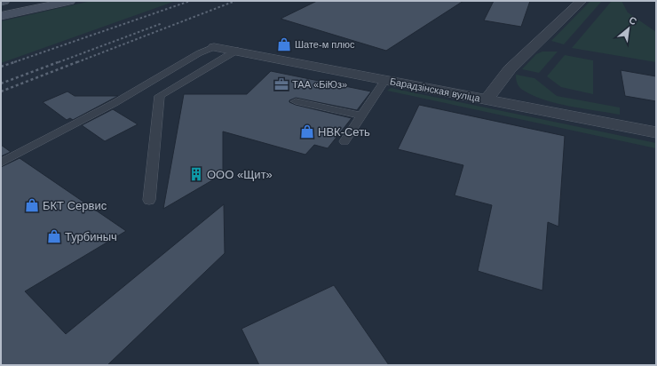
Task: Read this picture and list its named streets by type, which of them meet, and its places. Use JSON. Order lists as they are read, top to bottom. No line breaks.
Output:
{"streets":{"street":["Барадзінская вуліца"]},"places":{"shop":["Шате-м плюс","НВК-Сеть","БКТ Сервис","Турбиныч"],"office":["ТАА «БіЮз»"],"building":["ООО «Щит»"]},"north":"top right"}
